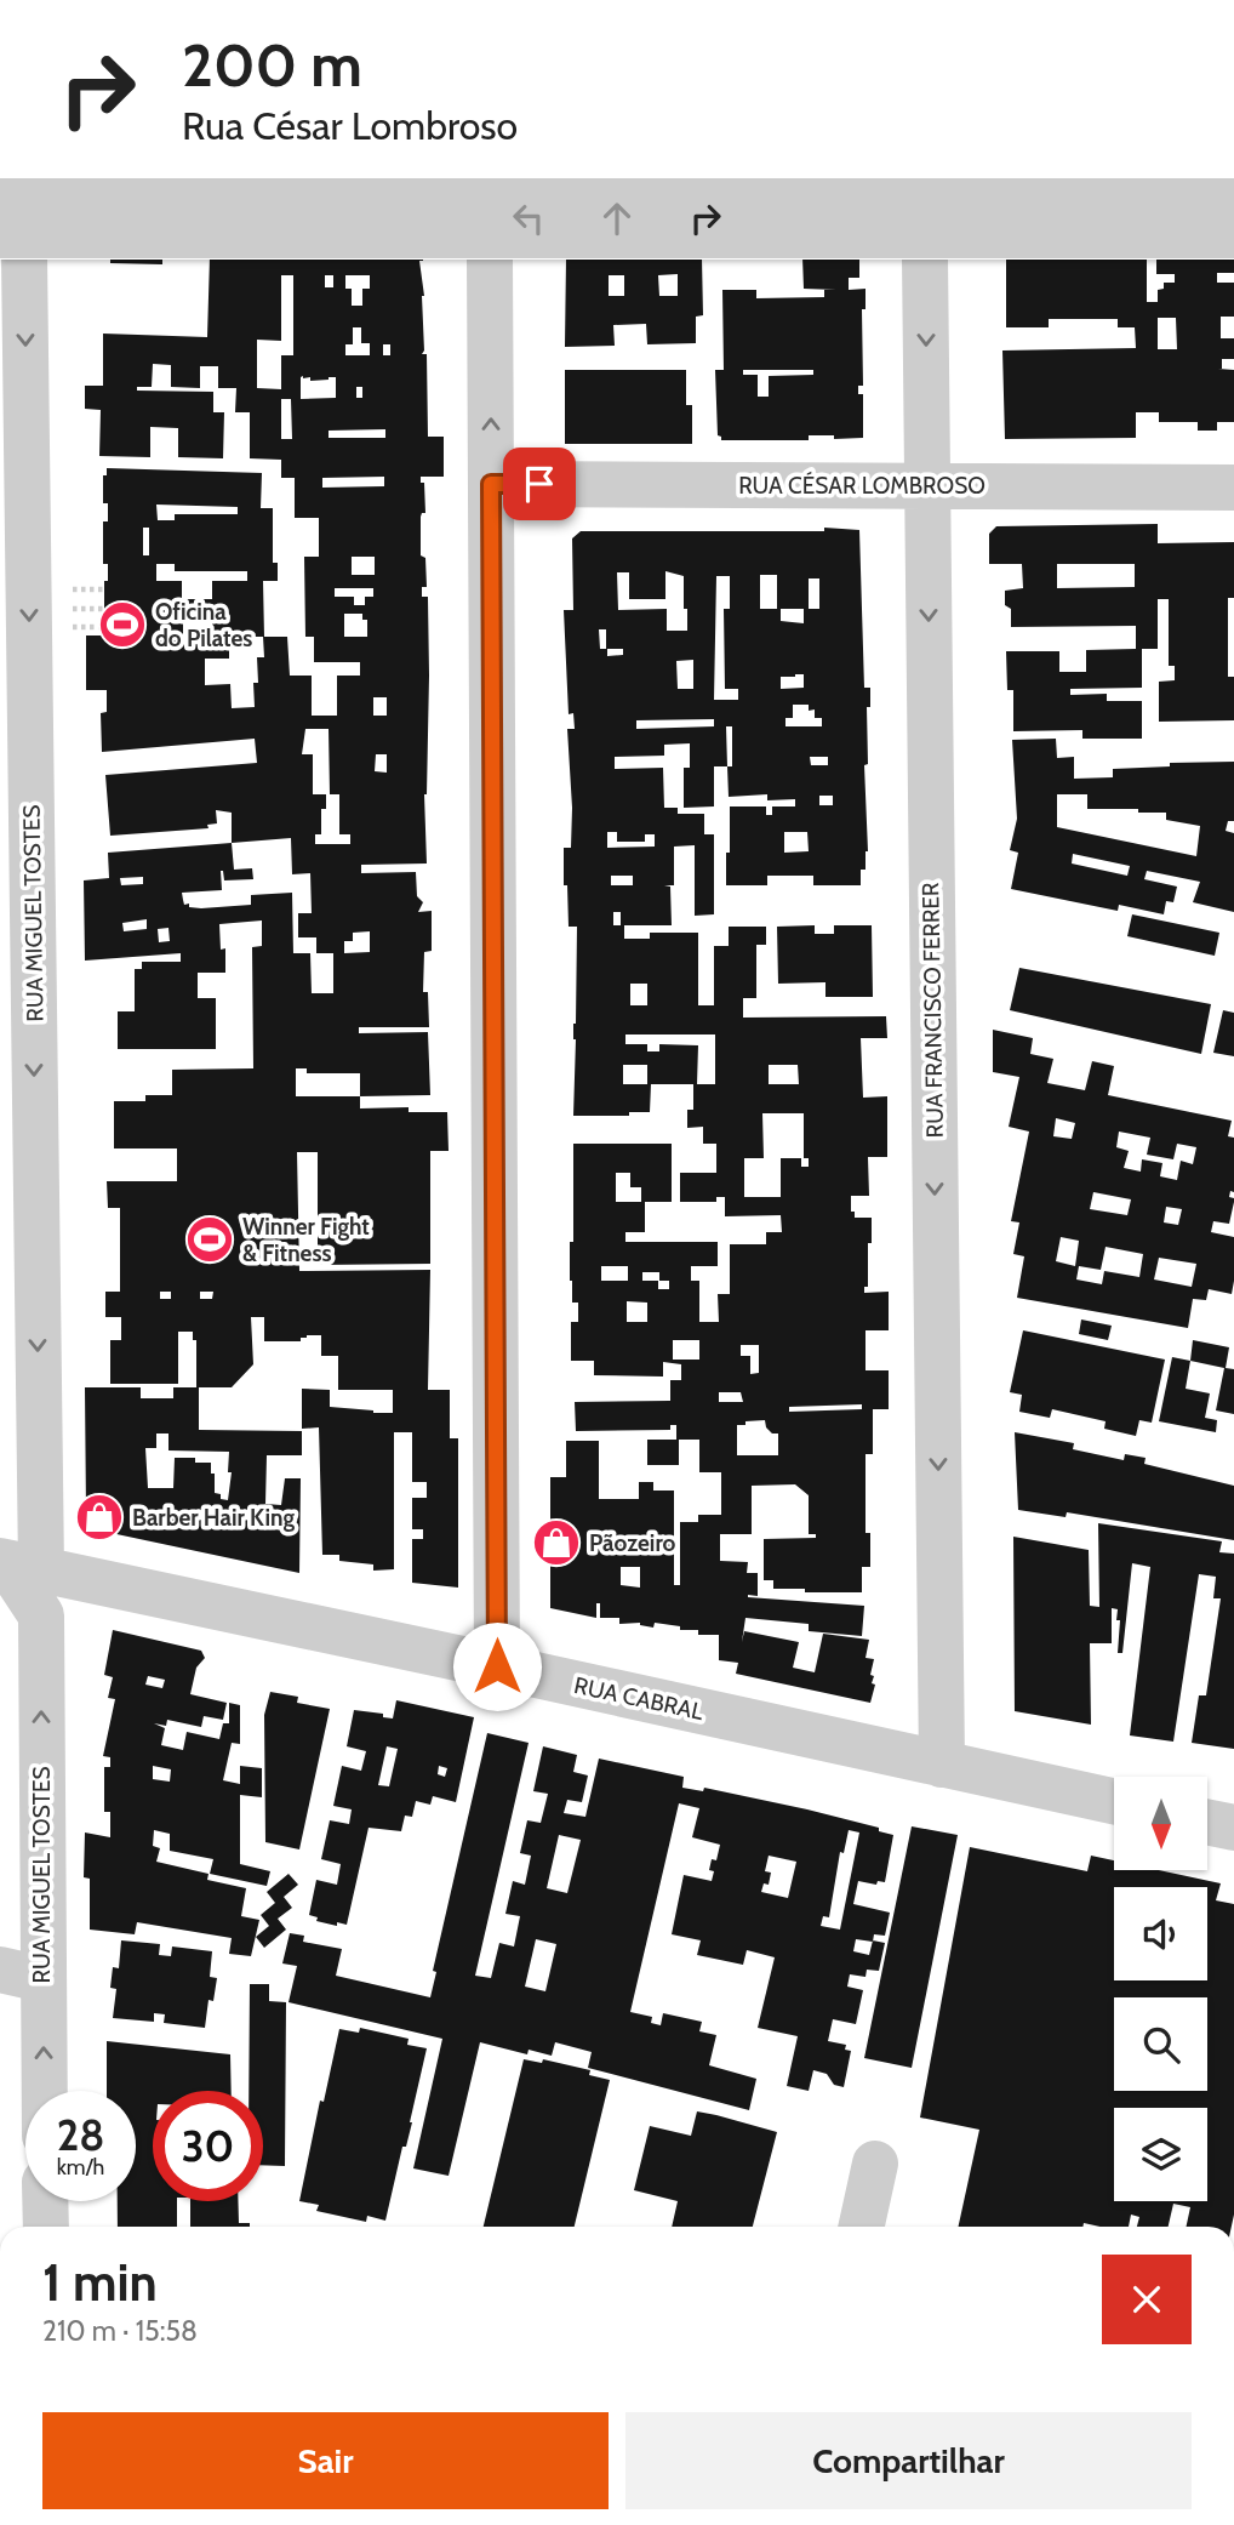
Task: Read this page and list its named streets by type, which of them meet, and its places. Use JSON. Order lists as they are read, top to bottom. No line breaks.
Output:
{"streets":{"street":["RUA CÉSAR LOMBROSO","RUA MIGUEL TOSTES","RUA FRANCISCO FERRER","RUA CABRAL"]},"crossings":[["RUA CÉSAR LOMBROSO","RUA FRANCISCO FERRER"],["RUA MIGUEL TOSTES","RUA CABRAL"],["RUA FRANCISCO FERRER","RUA CABRAL"]],"one_way":["RUA FRANCISCO FERRER"],"places":{"sports":["Oficina do Pilates","Winner Fight & Fitness"],"shop":["Barber Hair King","Pãozeiro"]},"north":"bottom","page":{"turn":["200 m","Rua César Lombroso"],"speed":"28 km/h","limit":"30","heading":["1 min","210 m · 15:58"],"buttons":["Sair","Compartilhar"]}}
